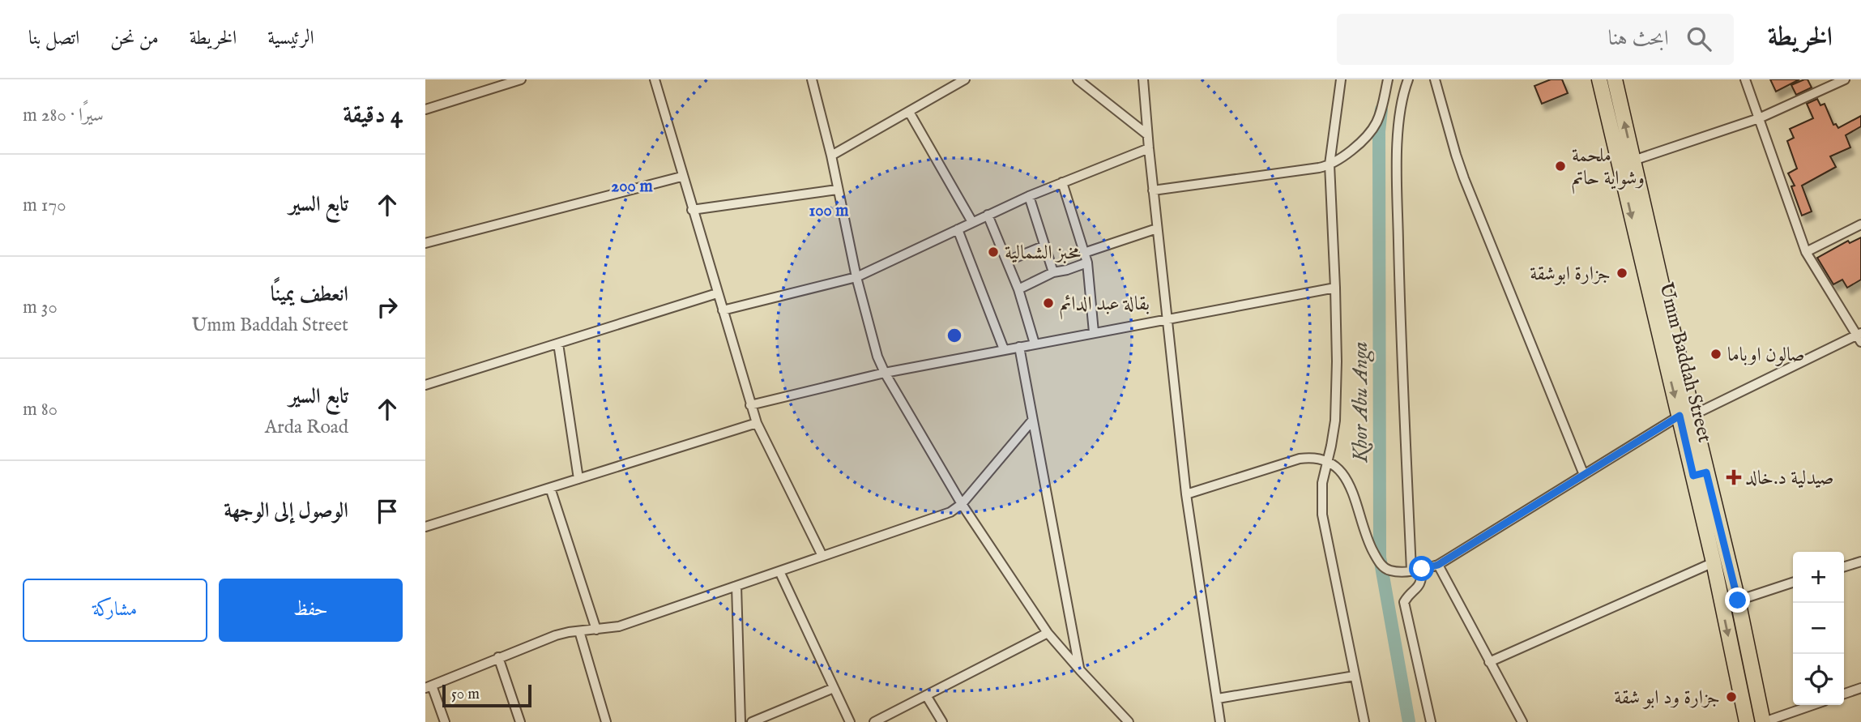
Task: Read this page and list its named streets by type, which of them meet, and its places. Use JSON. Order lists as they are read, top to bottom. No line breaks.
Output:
{"streets":{"main road":["Umm Baddah Street"]},"water":["Khor Abu Anga"],"places":{"other":["ملحمة وشواية حاتم","مخبز الشمالية","جزارة ابوشقة","بقالة عبد الدائم","صالون اوباما","جزارة ود ابو شقة"],"health":["صيدلية د.خالد"]},"scale_bar":"50 m","page":{"header":"الخريطة","search":"ابحث هنا","nav":["الرئيسية","الخريطة","من نحن","اتصل بنا"],"heading":["4 دقيقة","سيرًا · 280 m"],"list":[["تابع السير","170 m"],["انعطف يمينًا","Umm Baddah Street","30 m"],["تابع السير","Arda Road","80 m"],"الوصول إلى الوجهة"],"map_buttons":["+","−"],"buttons":["حفظ","مشاركة"],"scale":"50 m"},"rings":["200 m","100 m"]}
